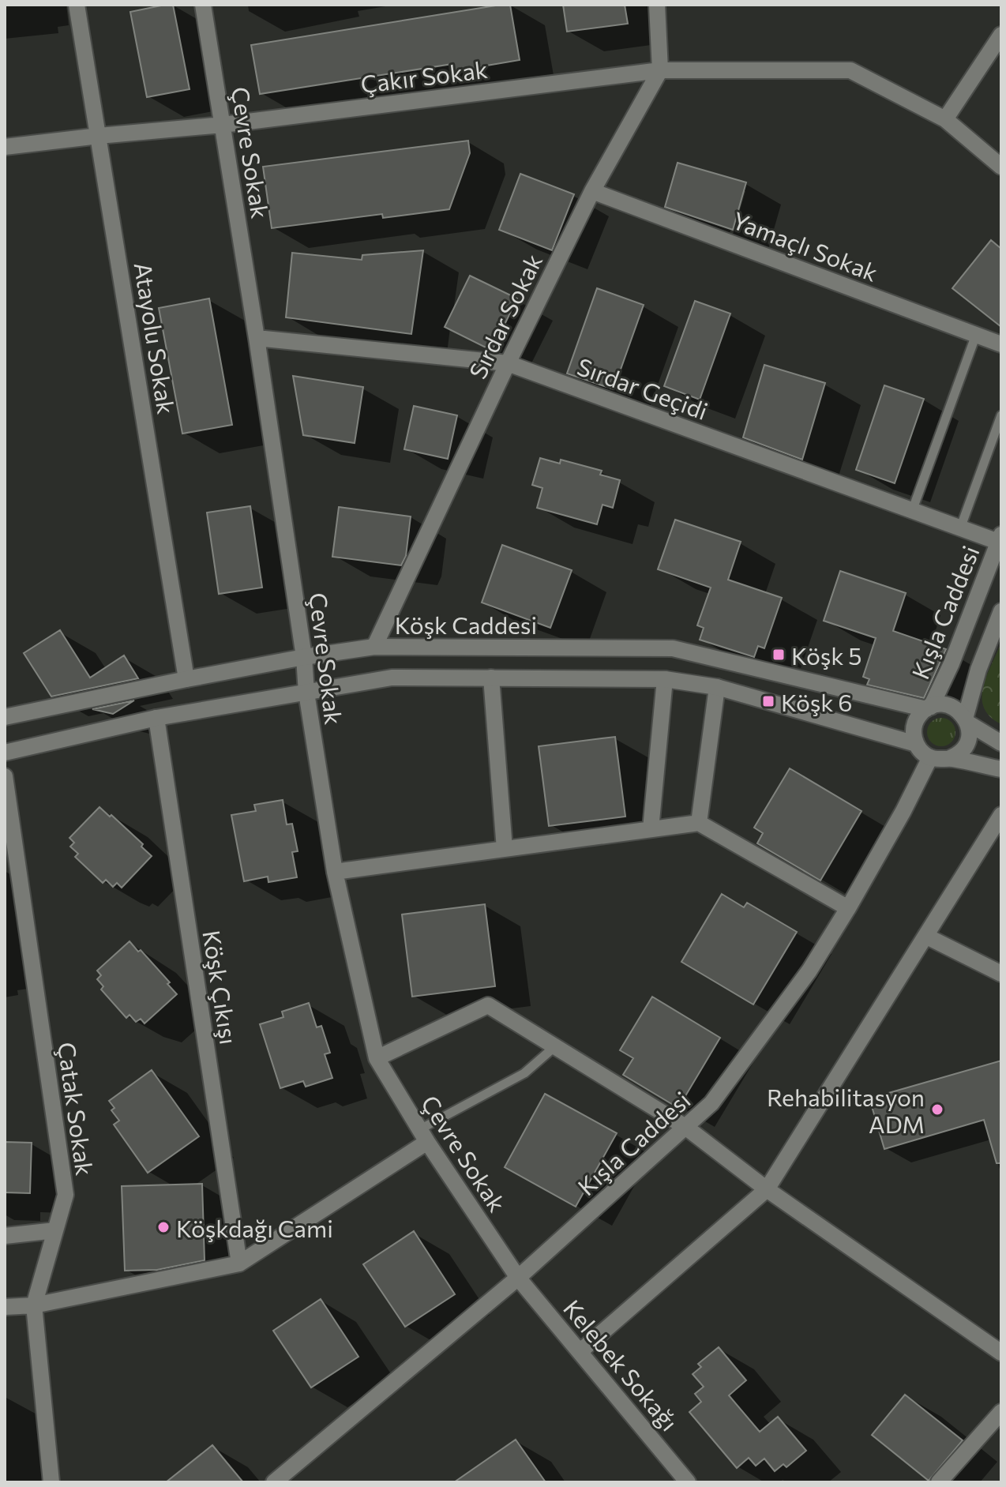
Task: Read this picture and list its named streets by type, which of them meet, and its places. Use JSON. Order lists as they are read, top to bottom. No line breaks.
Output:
{"streets":{"street":["Çakır Sokak","Çevre Sokak","Yamaçlı Sokak","Sırdar Sokak","Atayolu Sokak","Sırdar Geçidi","Kışla Caddesi","Köşk Caddesi","Köşk Çıkışı","Çatak Sokak","Kelebek Sokağı"]},"crossings":[["Çakır Sokak","Çevre Sokak"],["Çakır Sokak","Sırdar Sokak"],["Çakır Sokak","Atayolu Sokak"],["Çevre Sokak","Sırdar Geçidi"],["Çevre Sokak","Kışla Caddesi"],["Çevre Sokak","Köşk Caddesi"],["Çevre Sokak","Kelebek Sokağı"],["Yamaçlı Sokak","Sırdar Sokak"],["Sırdar Sokak","Sırdar Geçidi"],["Sırdar Sokak","Köşk Caddesi"],["Atayolu Sokak","Köşk Caddesi"],["Sırdar Geçidi","Kışla Caddesi"],["Kışla Caddesi","Köşk Caddesi"],["Kışla Caddesi","Kelebek Sokağı"]],"places":{"transit":["Köşk 5","Köşk 6"],"other":["Rehabilitasyon ADM","Köşkdağı Cami"]}}
